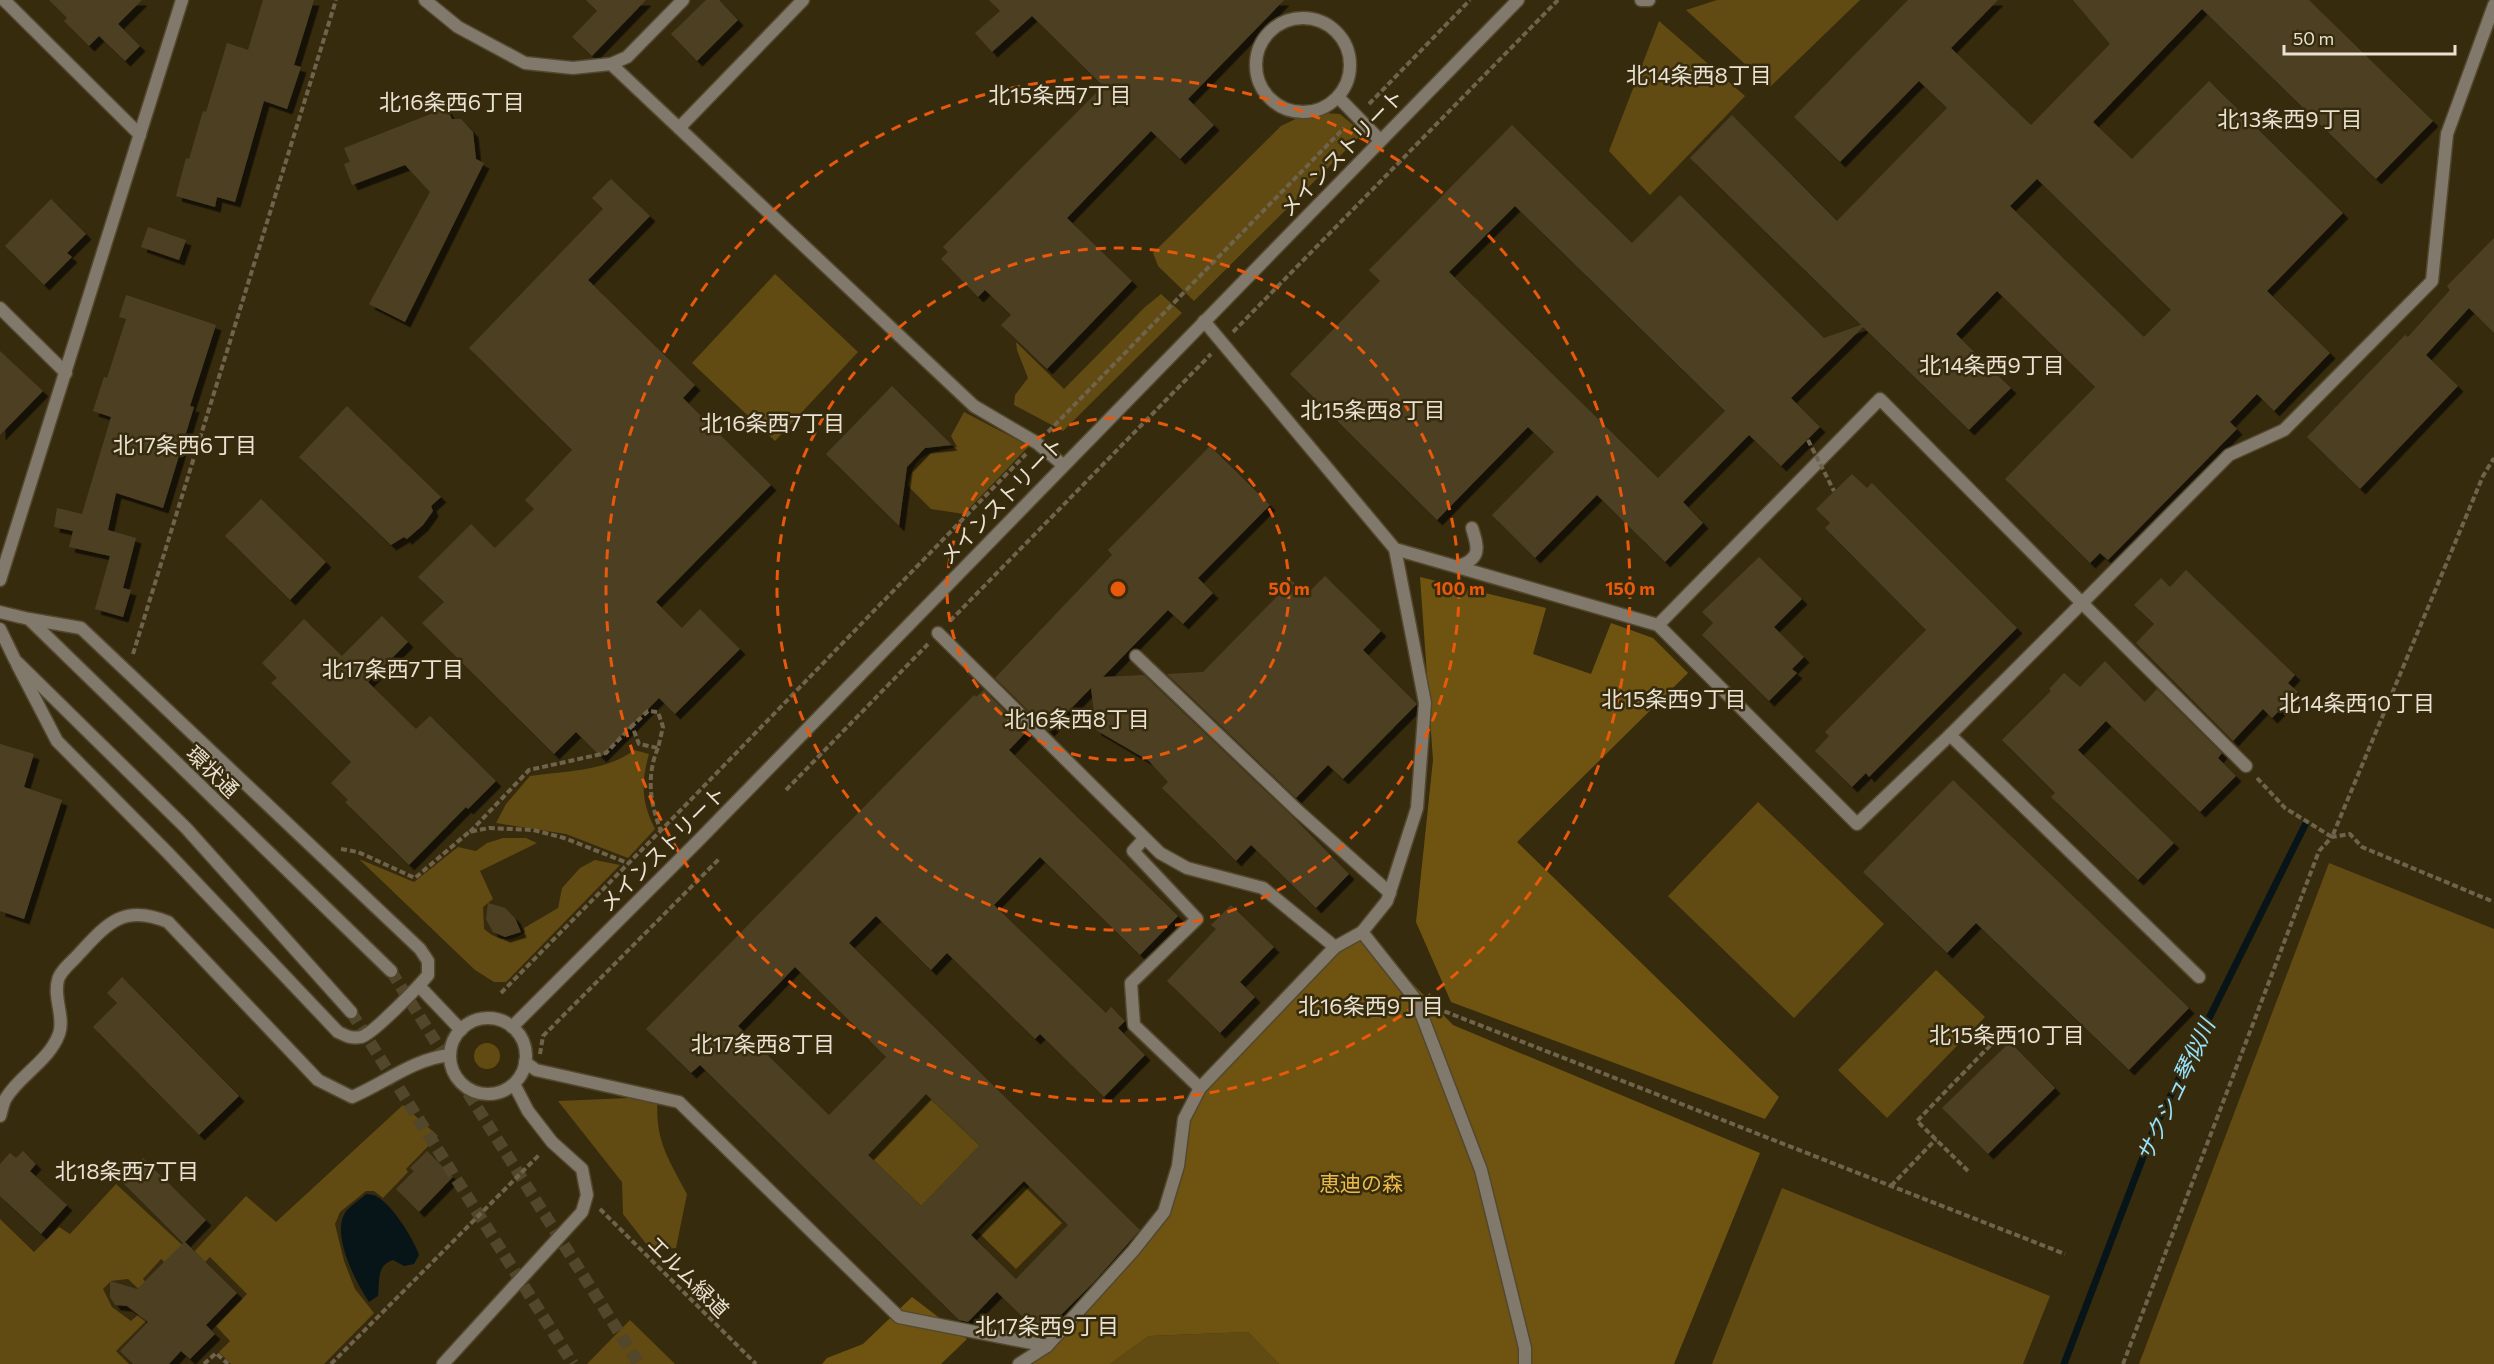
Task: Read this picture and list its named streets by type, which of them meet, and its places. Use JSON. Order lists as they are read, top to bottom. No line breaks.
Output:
{"streets":{"street":["メインストリート","環状通"],"path":["エルム緑道"]},"districts":["北14条西8丁目","北15条西7丁目","北16条西6丁目","北13条西9丁目","北14条西9丁目","北15条西8丁目","北16条西7丁目","北17条西6丁目","北17条西7丁目","北15条西9丁目","北14条西10丁目","北16条西8丁目","北16条西9丁目","北15条西10丁目","北17条西8丁目","北18条西7丁目","北17条西9丁目"],"water":["サクシュ琴似川"],"parks":["恵迪の森"],"scale_bar":"50 m","rings":["50 m","100 m","150 m"]}
